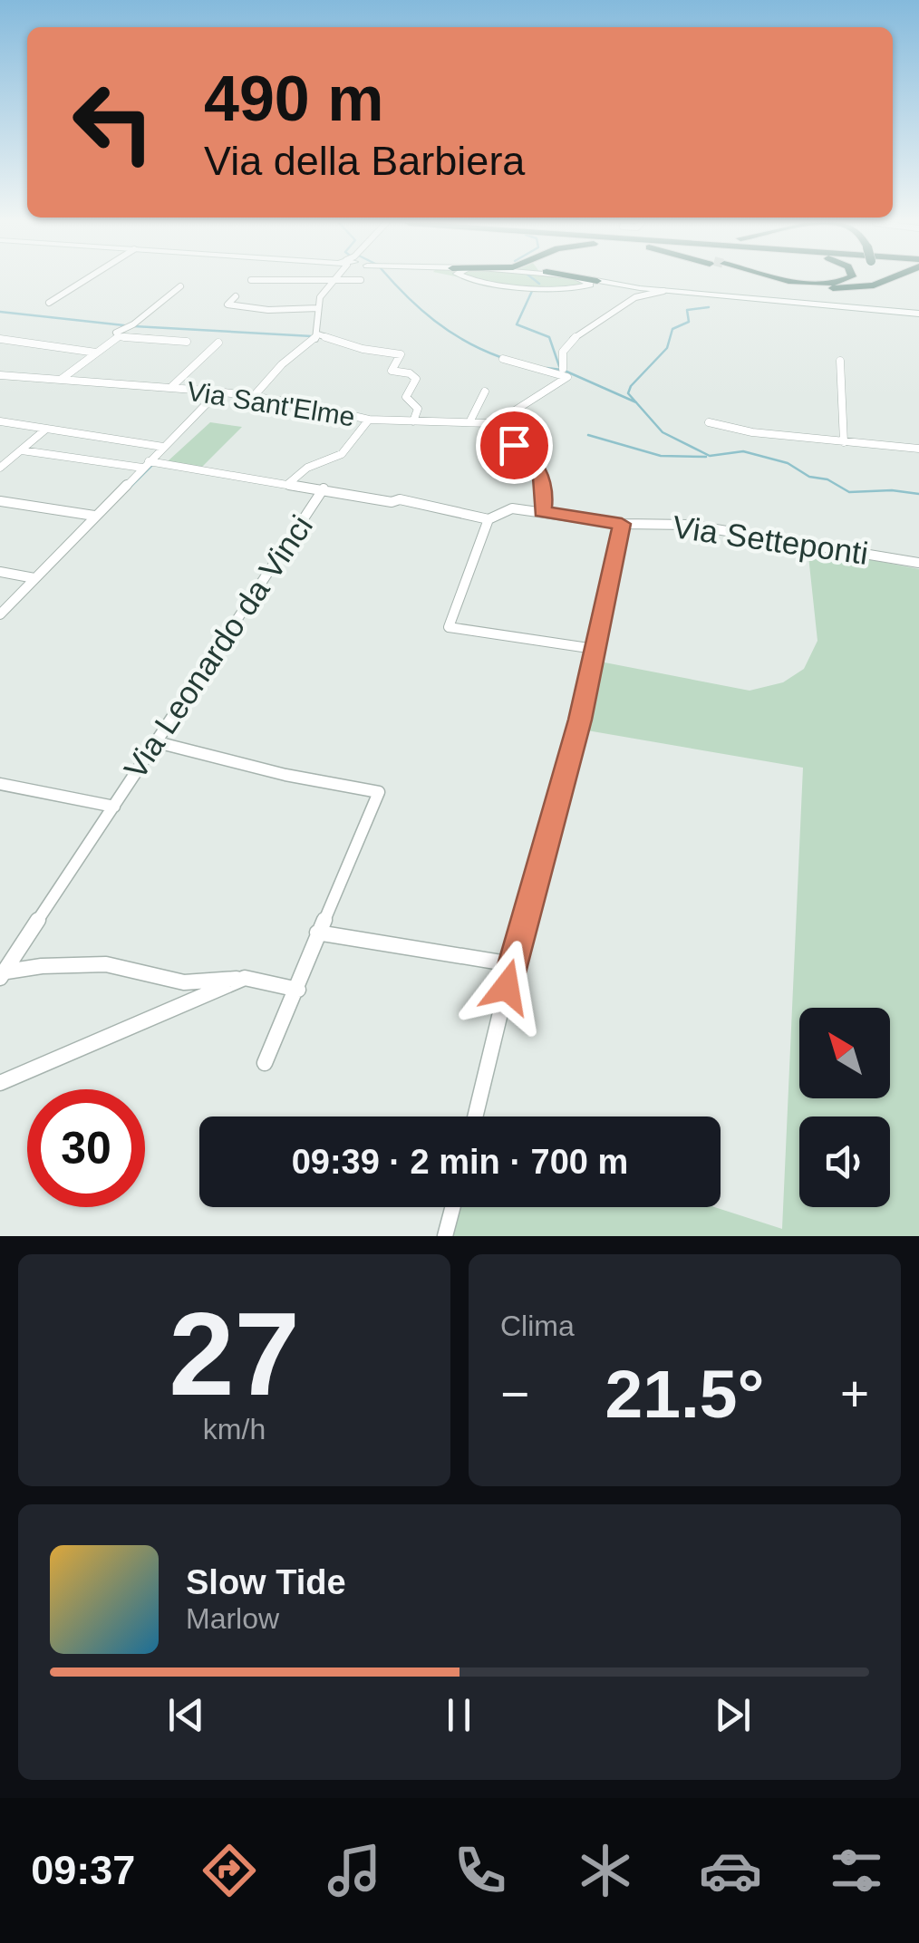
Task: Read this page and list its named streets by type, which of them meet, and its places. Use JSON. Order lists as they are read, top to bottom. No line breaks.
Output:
{"streets":{"street":["Via Sant'Elme","Via Setteponti","Via Leonardo da Vinci"]},"north":"top left","page":{"turn":["490 m","Via della Barbiera"],"limit":"30","trip":"09:39 · 2 min · 700 m","tile":[["27","km/h"],"Clima"],"heat":["−","21.5°","+"],"song":["Slow Tide","Marlow"],"tabs":"09:37"}}
